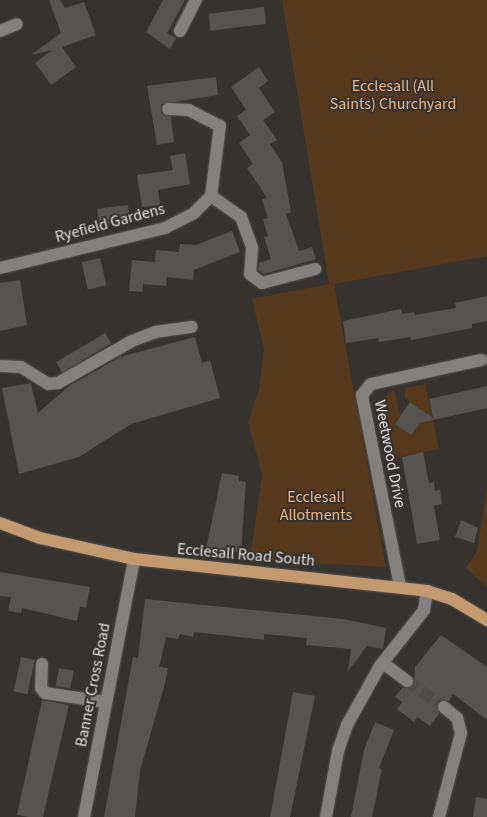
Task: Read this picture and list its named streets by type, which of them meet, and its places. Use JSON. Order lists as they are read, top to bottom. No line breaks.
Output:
{"streets":{"main road":["Ecclesall Road South"],"street":["Ryefield Gardens","Weetwood Drive","Banner Cross Road"]},"crossings":[["Weetwood Drive","Ecclesall Road South"],["Ecclesall Road South","Banner Cross Road"]],"parks":["Ecclesall (All Saints) Churchyard","Ecclesall Allotments"]}
